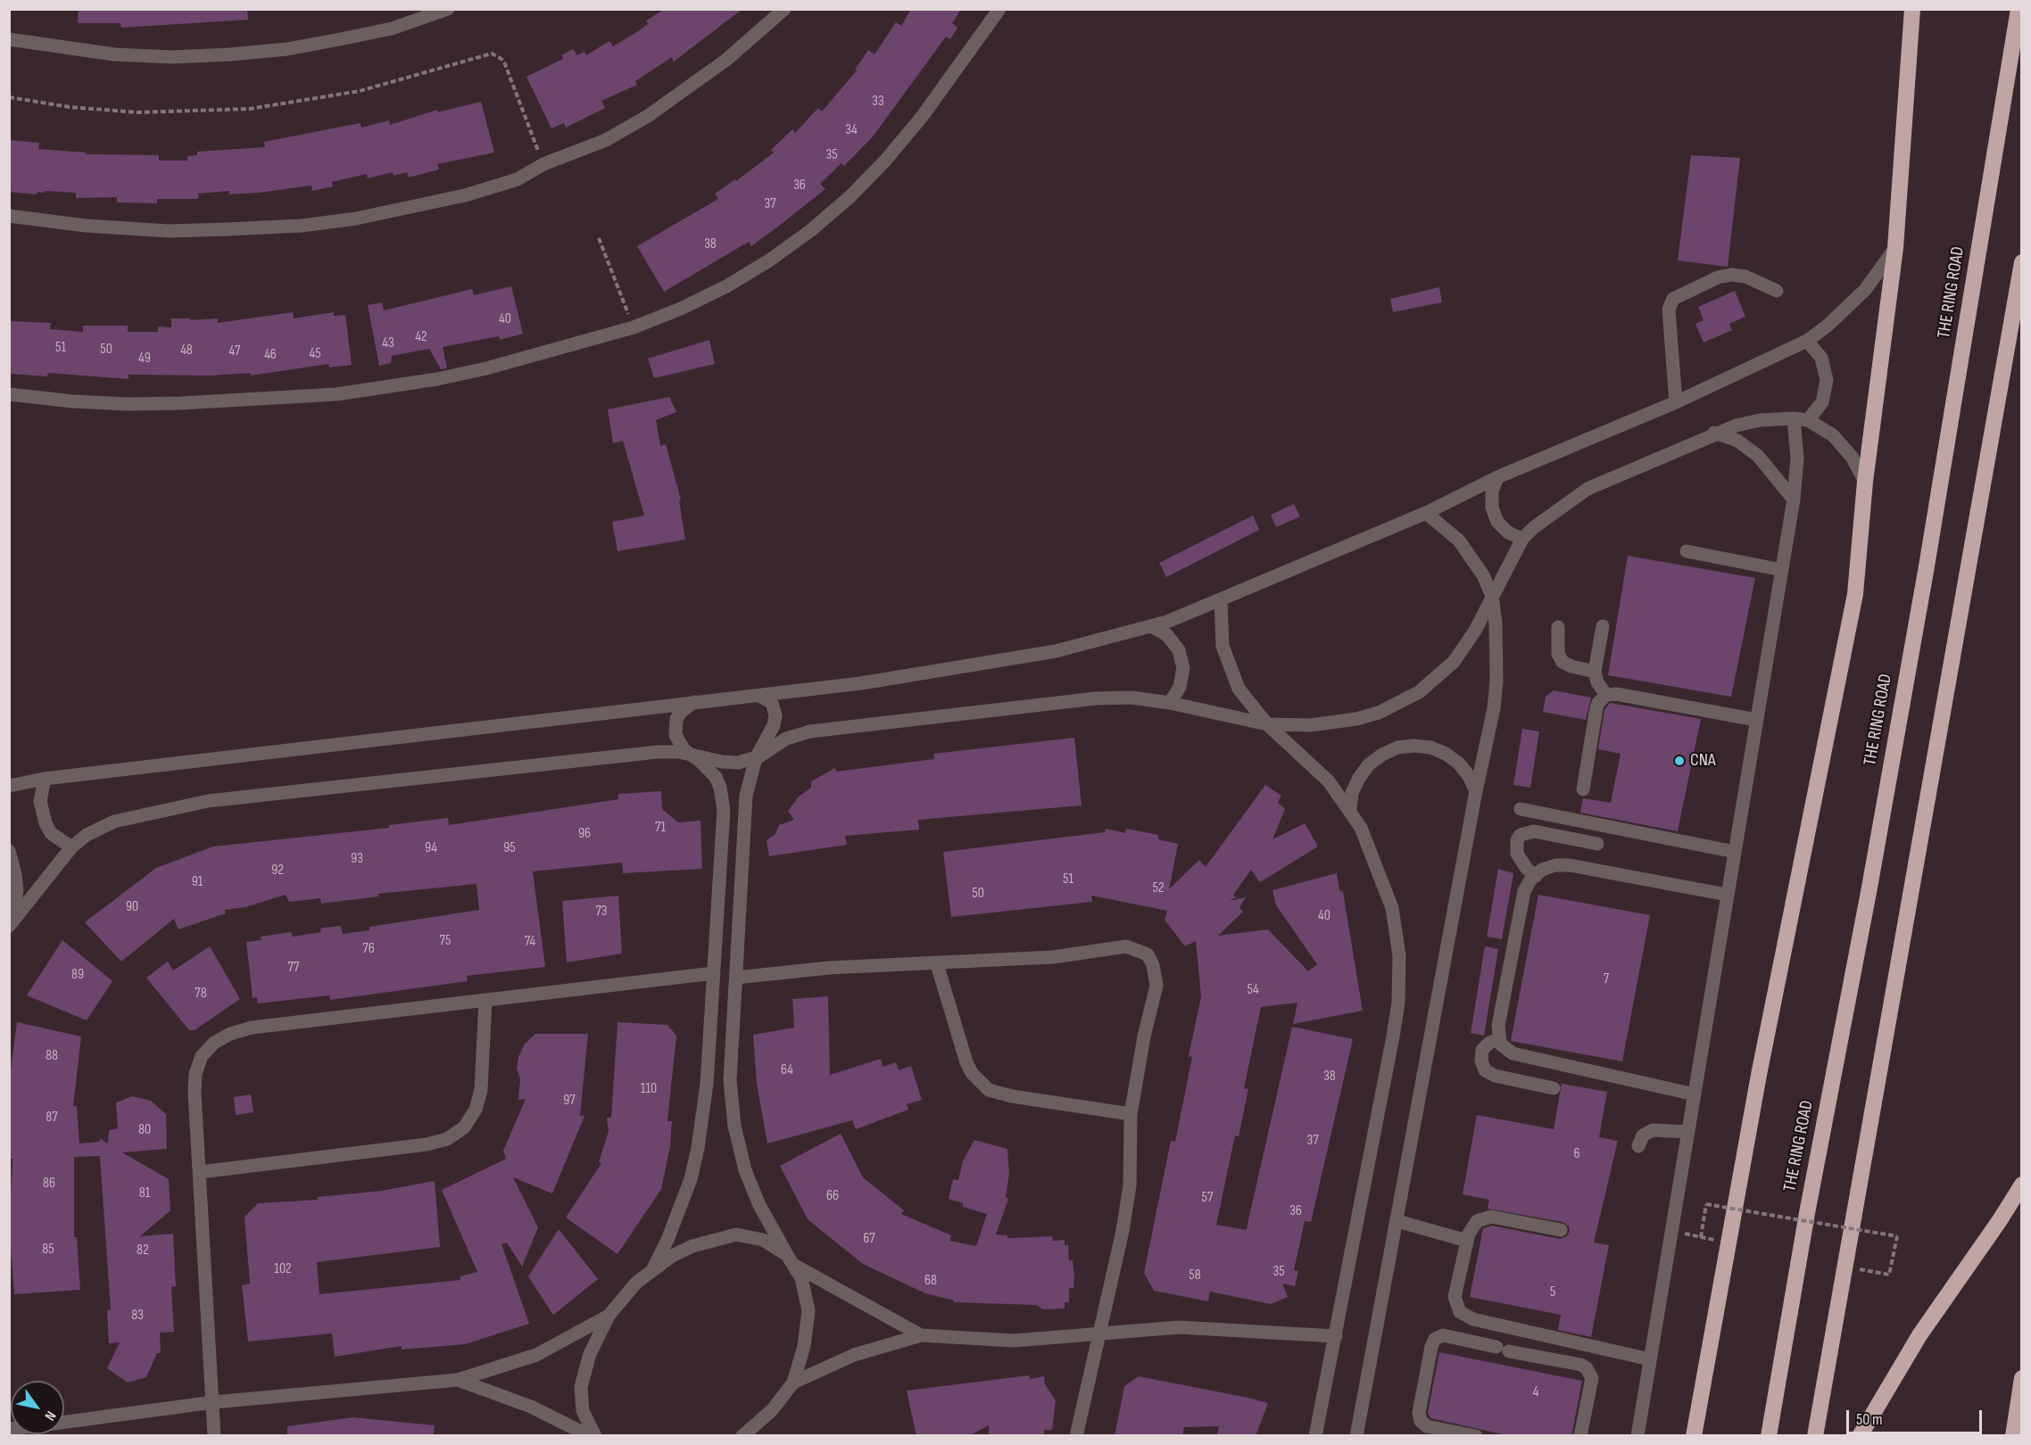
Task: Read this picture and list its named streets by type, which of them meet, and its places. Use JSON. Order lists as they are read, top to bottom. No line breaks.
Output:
{"streets":{"highway":["THE RING ROAD"]},"places":["CNA"],"house_numbers":["33","34","35","36","37","38","40","42","43","51","50","48","47","45","46","49","71","96","94","95","93","92","51","91","52","50","90","73","40","75","74","76","77","89","7","54","78","88","64","38","110","97","87","80","37","6","86","81","66","57","36","67","85","82","102","35","58","68","5","83","4"],"scale_bar":"50 m","north":"bottom right"}
